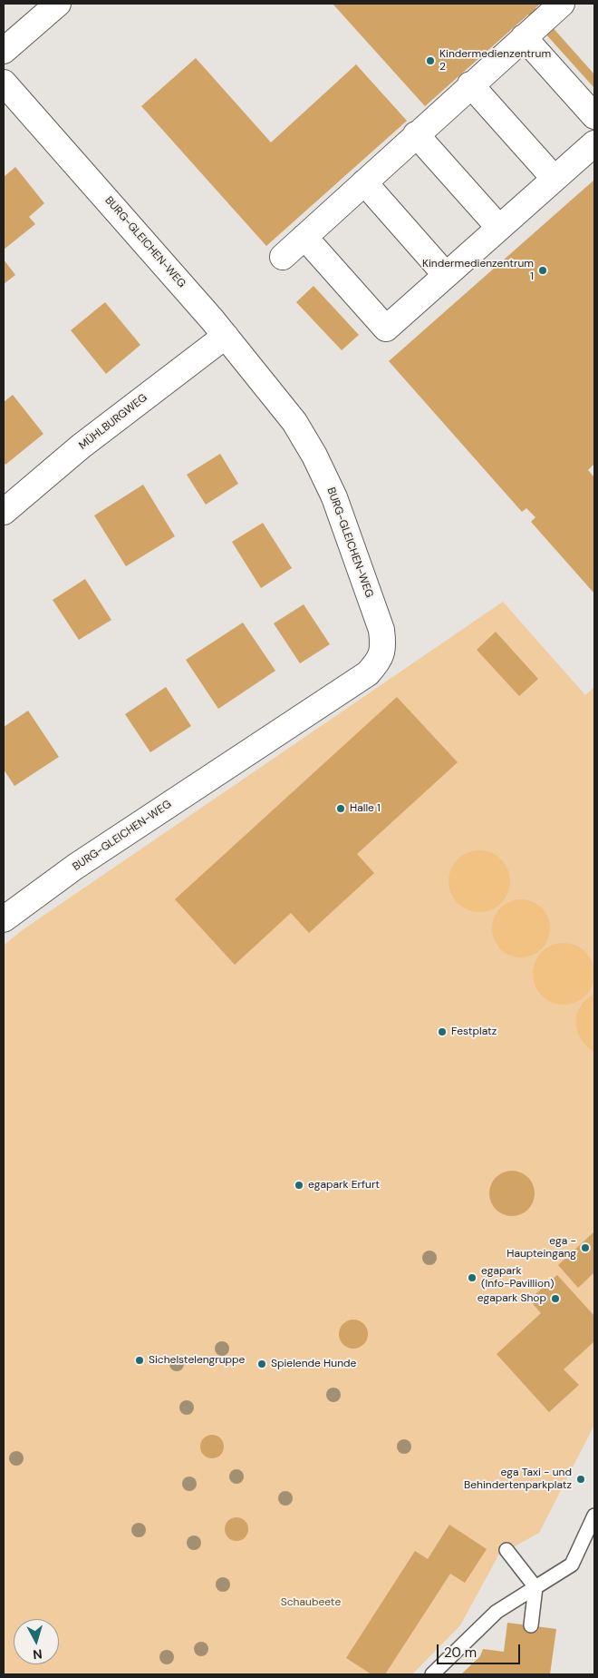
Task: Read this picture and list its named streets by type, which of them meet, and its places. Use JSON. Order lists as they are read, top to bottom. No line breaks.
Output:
{"streets":{"street":["BURG-GLEICHEN-WEG","MÜHLBURGWEG"]},"crossings":[["BURG-GLEICHEN-WEG","MÜHLBURGWEG"]],"parks":["Schaubeete"],"places":["Kindermedienzentrum 2","Kindermedienzentrum 1","Halle 1","Festplatz","egapark Erfurt","ega - Haupteingang","egapark (Info-Pavillion)","egapark Shop","Sichelstelengruppe","Spielende Hunde","ega Taxi - und Behindertenparkplatz"],"scale_bar":"20 m","north":"bottom"}
